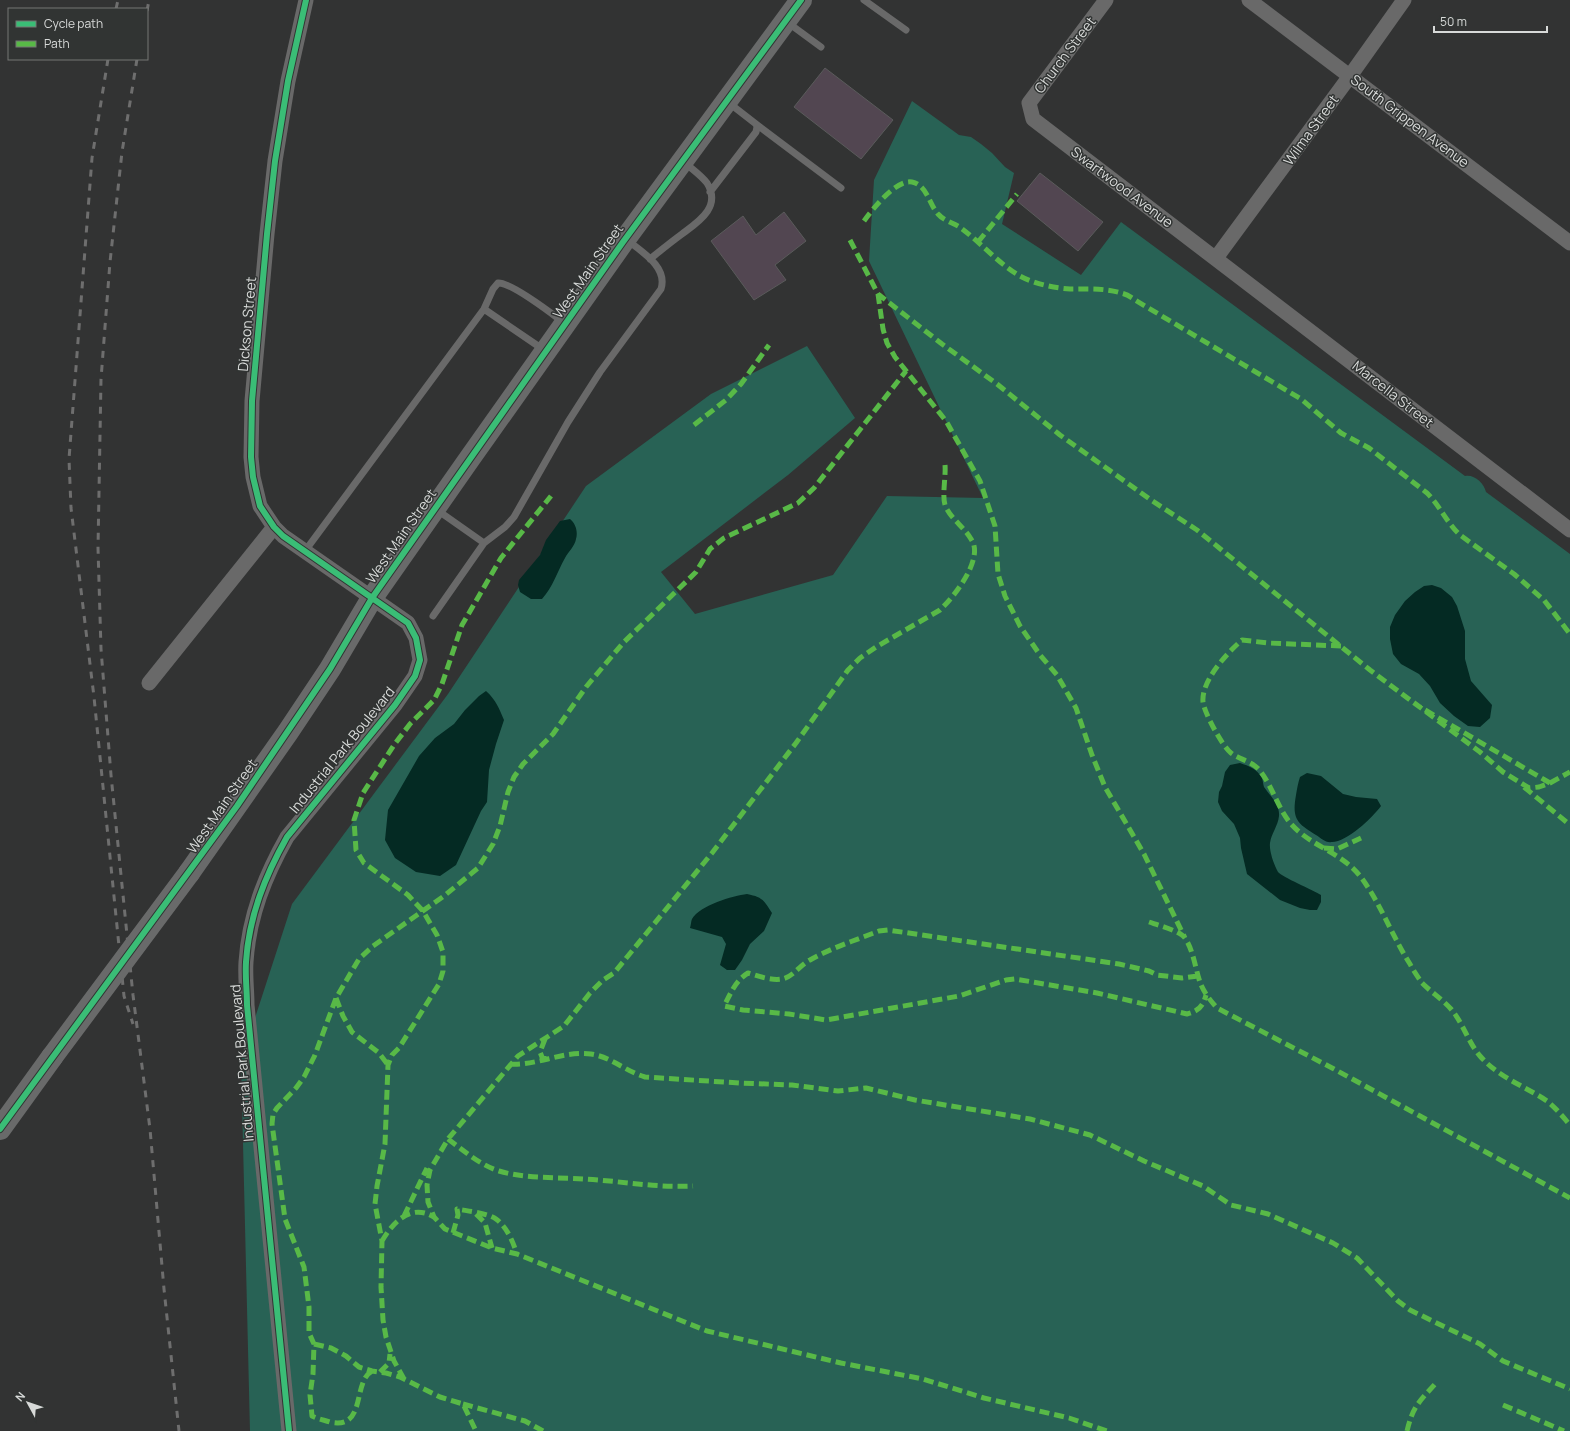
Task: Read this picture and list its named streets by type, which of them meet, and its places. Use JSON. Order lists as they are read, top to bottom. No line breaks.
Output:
{"streets":{"main road":["West Main Street"],"street":["Church Street","South Grippen Avenue","Wilma Street","Swartwood Avenue","Dickson Street","Marcella Street","Industrial Park Boulevard"]},"crossings":[["Church Street","Swartwood Avenue"],["South Grippen Avenue","Wilma Street"],["Wilma Street","Swartwood Avenue"],["Wilma Street","Marcella Street"],["Swartwood Avenue","Marcella Street"],["West Main Street","Dickson Street"],["West Main Street","Industrial Park Boulevard"],["Dickson Street","Industrial Park Boulevard"]],"legend":["Cycle path","Path"],"scale_bar":"50 m","north":"top left"}
